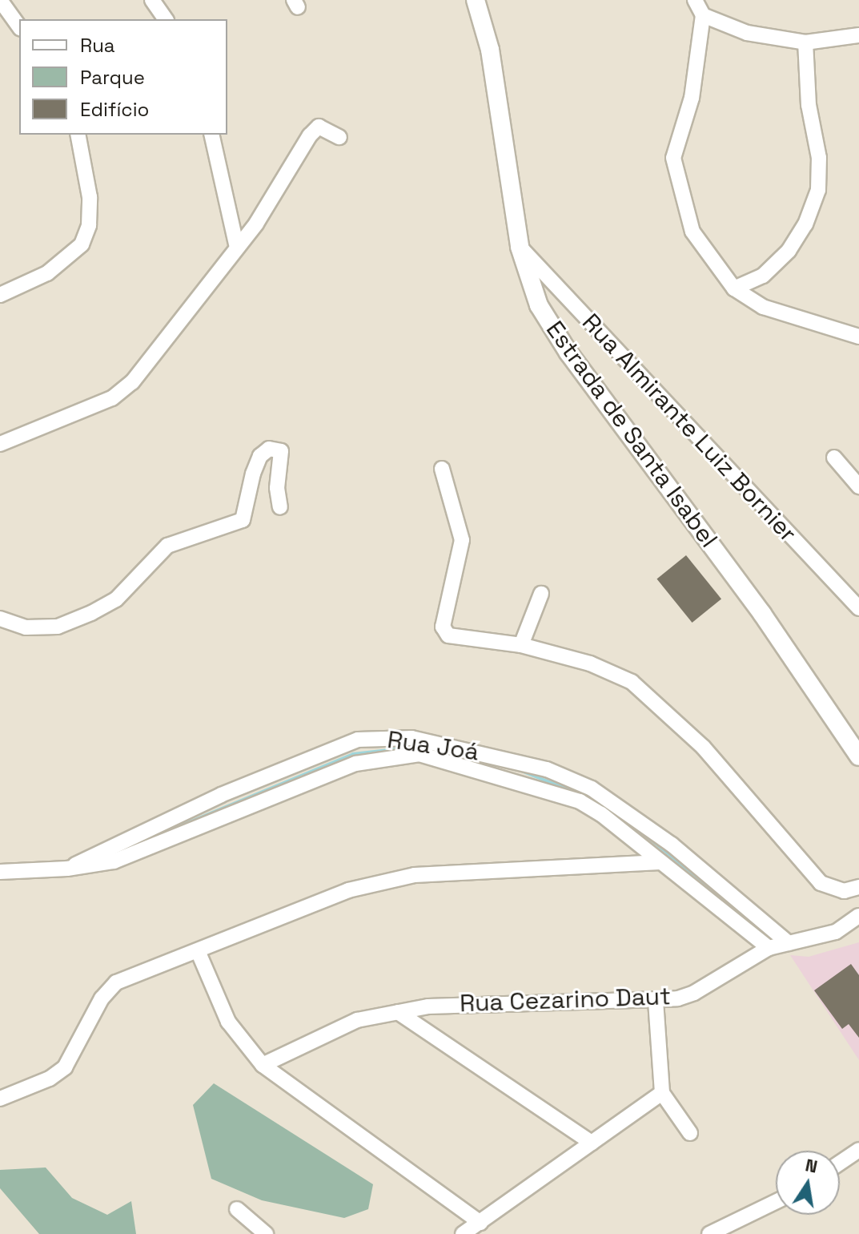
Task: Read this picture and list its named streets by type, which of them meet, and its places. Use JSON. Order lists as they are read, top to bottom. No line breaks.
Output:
{"streets":{"main road":["Estrada de Santa Isabel"],"street":["Rua Almirante Luiz Bornier","Rua Joá","Rua Cezarino Daut"]},"crossings":[["Rua Almirante Luiz Bornier","Estrada de Santa Isabel"],["Rua Joá","Rua Cezarino Daut"]],"legend":["Rua","Parque","Edifício"],"north":"top"}
